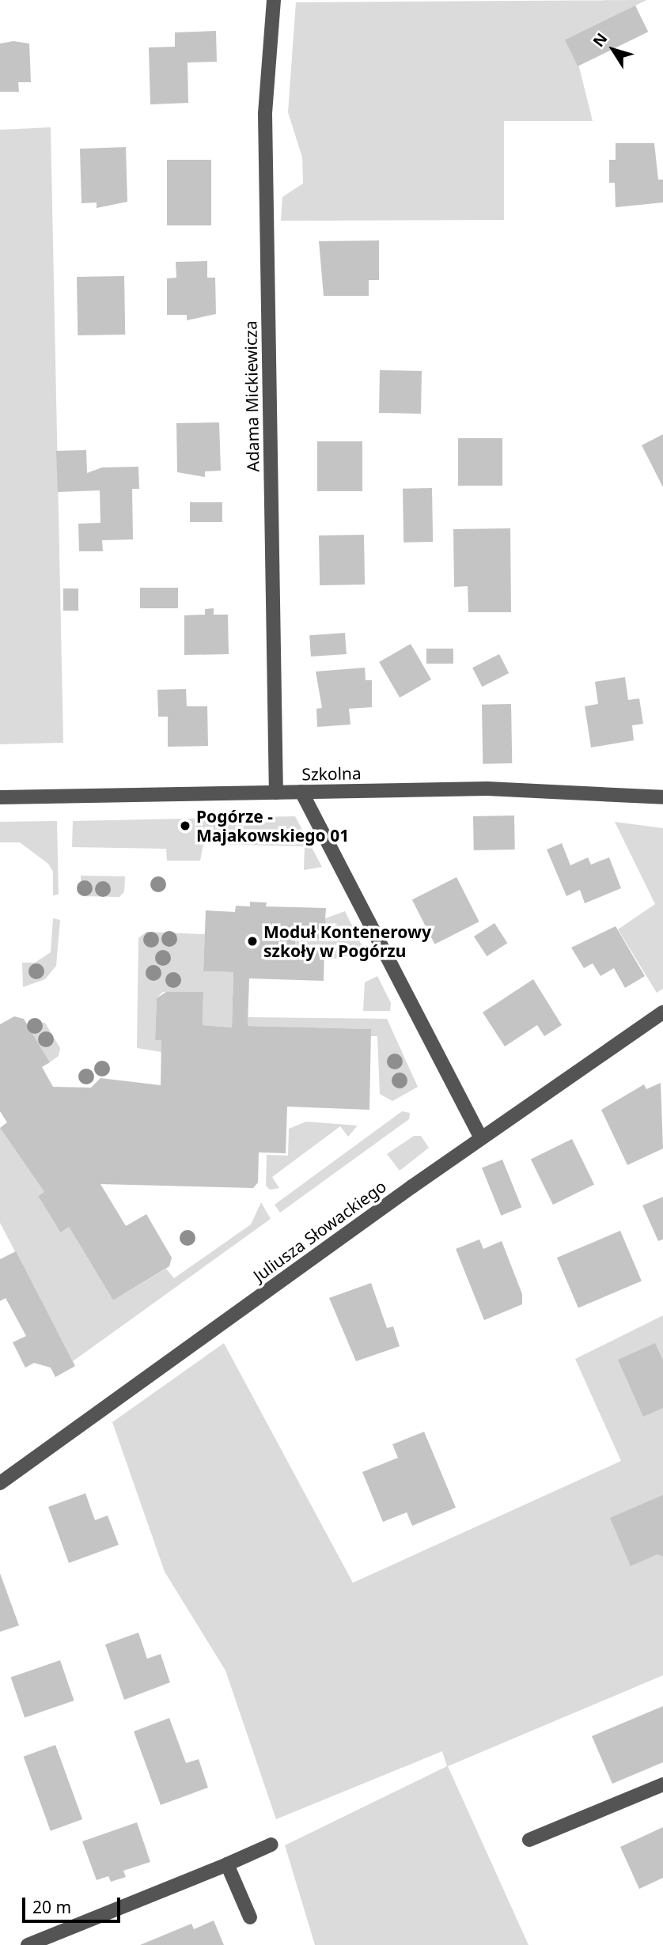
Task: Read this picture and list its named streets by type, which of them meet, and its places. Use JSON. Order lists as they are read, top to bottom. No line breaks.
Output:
{"streets":{"street":["Adama Mickiewicza","Szkolna","Juliusza Słowackiego"]},"crossings":[["Adama Mickiewicza","Szkolna"]],"places":["Pogórze - Majakowskiego 01","Moduł Kontenerowy szkoły w Pogórzu"],"scale_bar":"20 m","north":"top left"}
